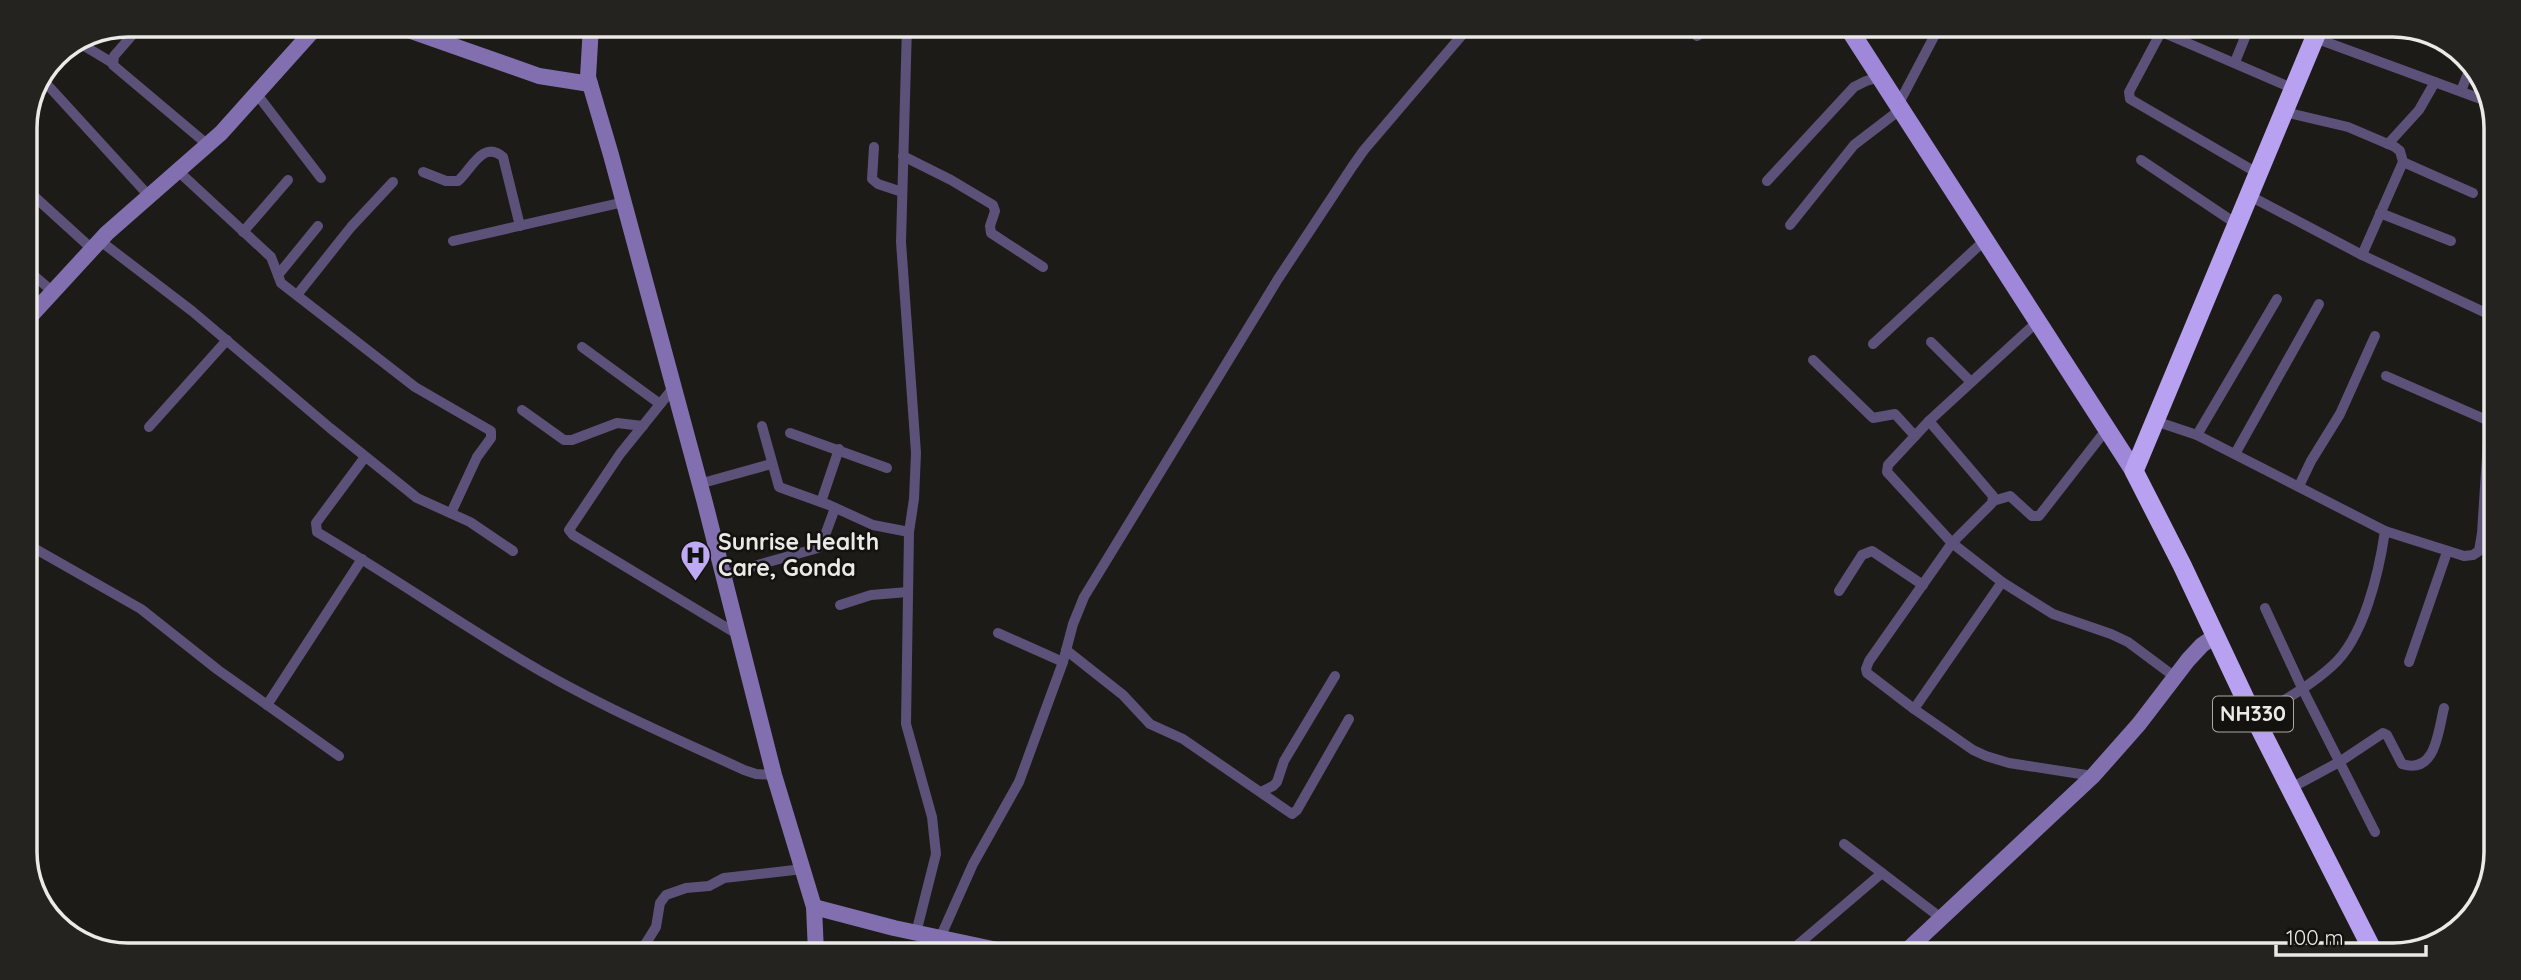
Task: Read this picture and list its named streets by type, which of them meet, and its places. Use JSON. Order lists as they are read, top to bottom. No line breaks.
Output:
{"streets":{"highway":["NH330"]},"places":{"hospital":["Sunrise Health Care, Gonda"]},"scale_bar":"100 m"}
